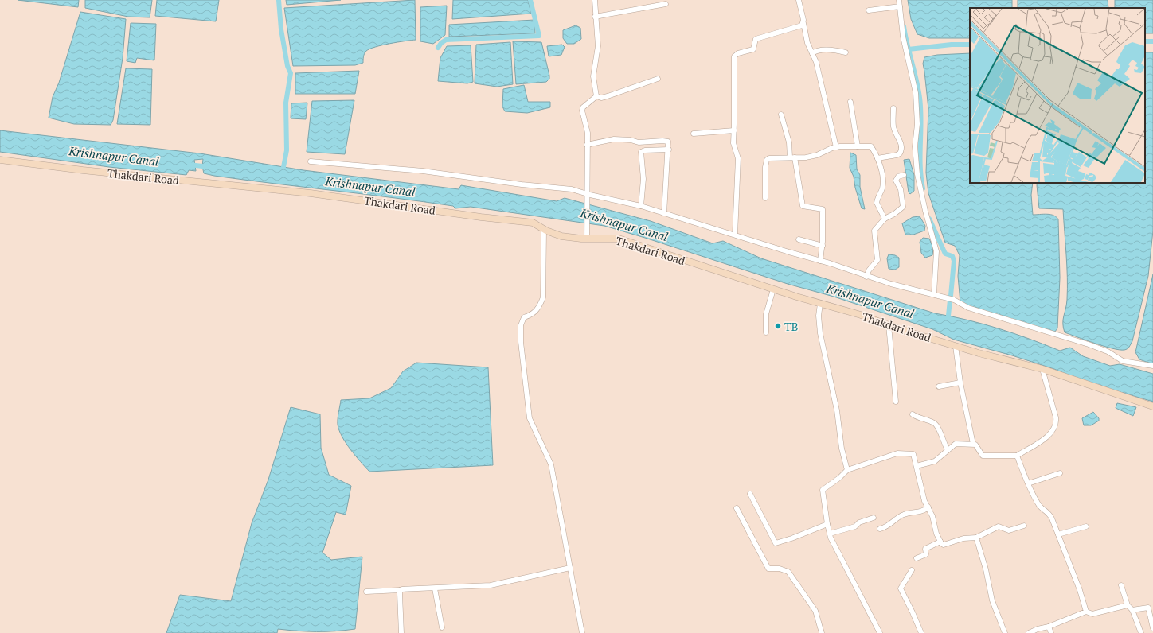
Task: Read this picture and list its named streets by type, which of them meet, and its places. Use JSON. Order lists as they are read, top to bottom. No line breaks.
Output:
{"streets":{"street":["Thakdari Road"]},"water":["Krishnapur Canal"],"places":["TB"]}
